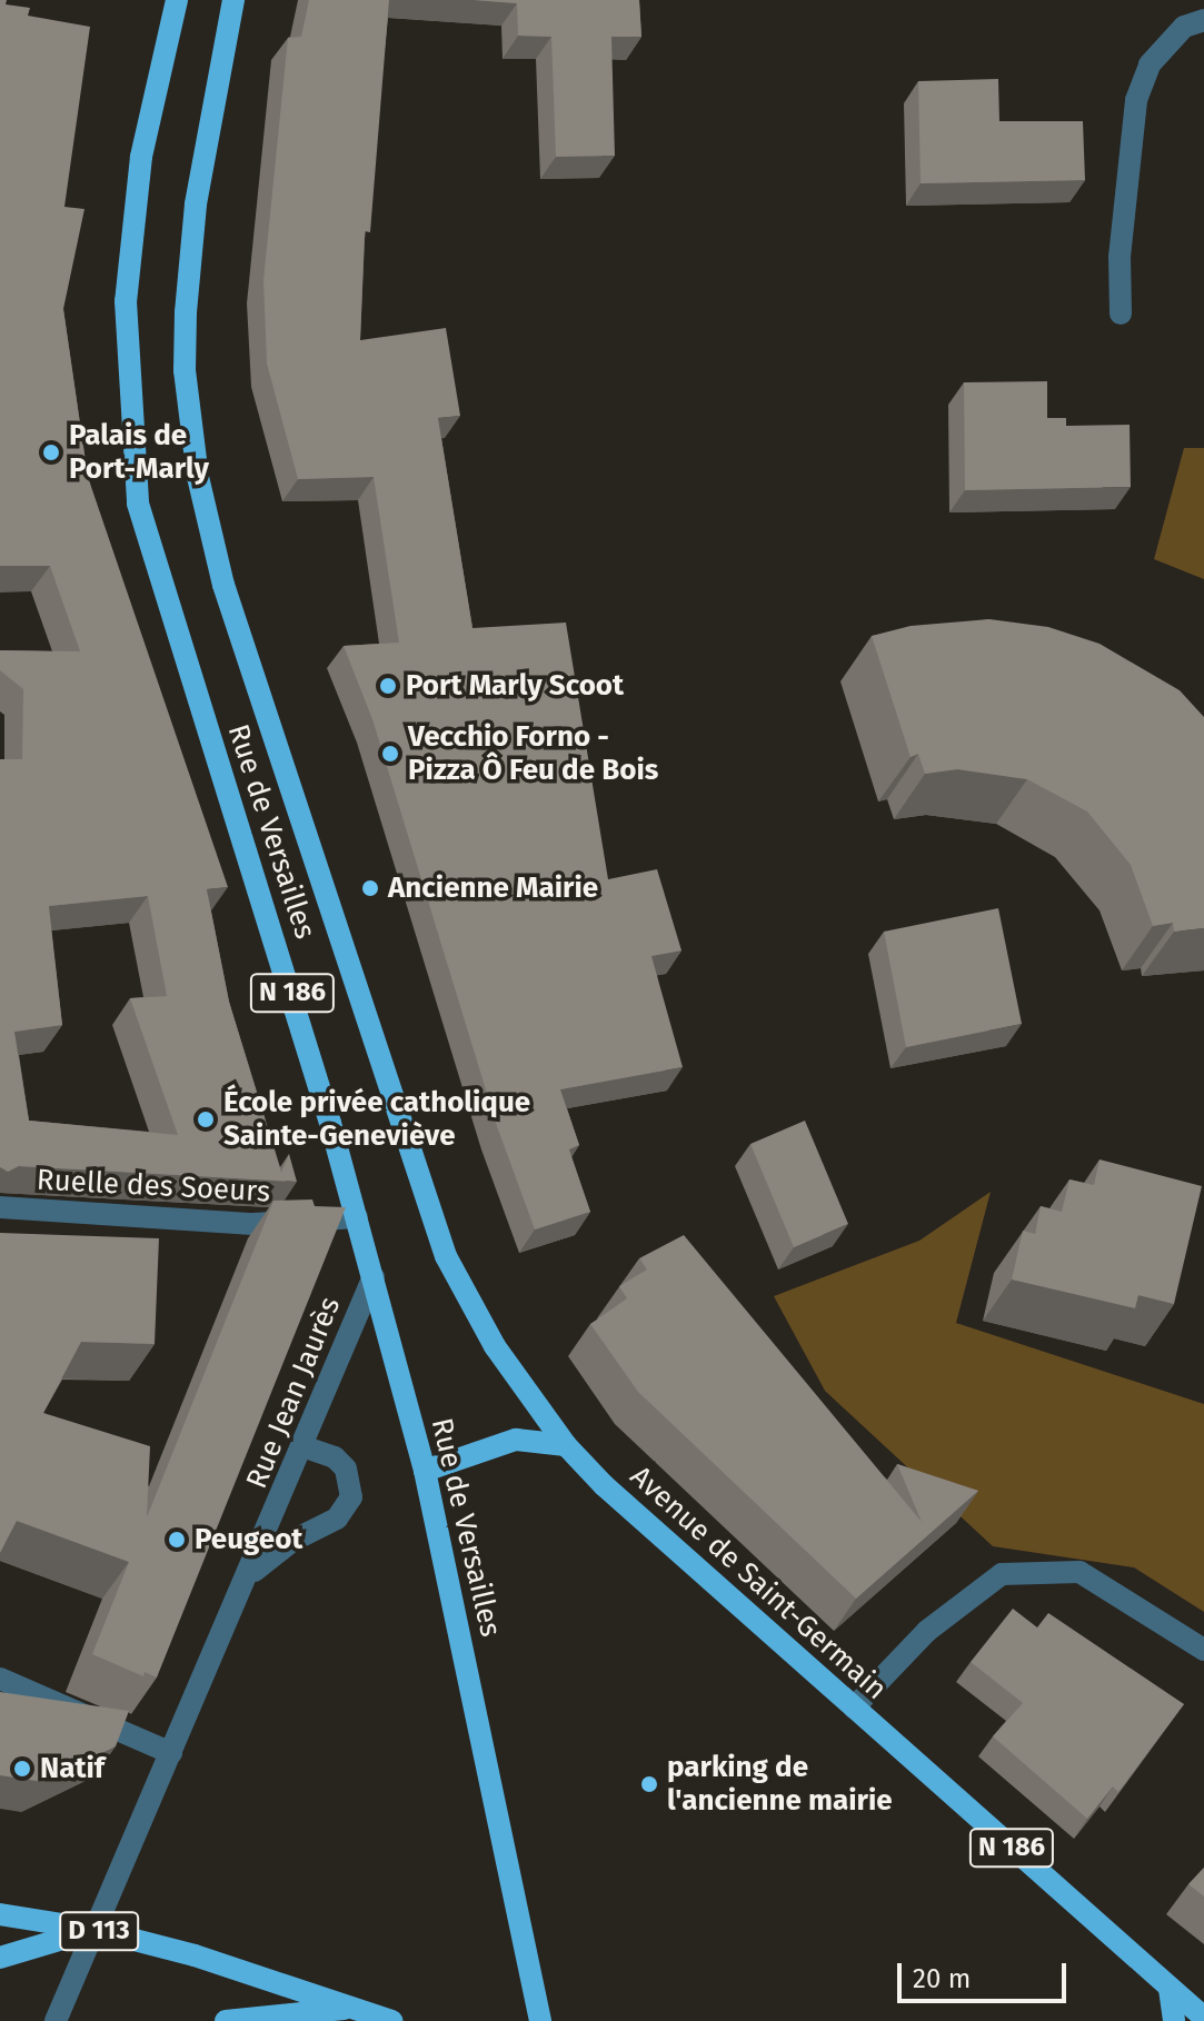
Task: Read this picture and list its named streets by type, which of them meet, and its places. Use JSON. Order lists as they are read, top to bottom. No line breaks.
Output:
{"streets":{"main road":["Rue de Versailles","N 186","Avenue de Saint-Germain","D 113"],"street":["Ruelle des Soeurs","Rue Jean Jaurès"]},"crossings":[["Rue de Versailles","Ruelle des Soeurs"],["Rue de Versailles","Rue Jean Jaurès"],["Rue de Versailles","Avenue de Saint-Germain"],["N 186","Avenue de Saint-Germain"],["Rue Jean Jaurès","D 113"]],"places":["Palais de Port-Marly","Port Marly Scoot","Vecchio Forno - Pizza Ô Feu de Bois","Ancienne Mairie","École privée catholique Sainte-Geneviève","Peugeot","Natif","parking de l'ancienne mairie"],"scale_bar":"20 m"}
